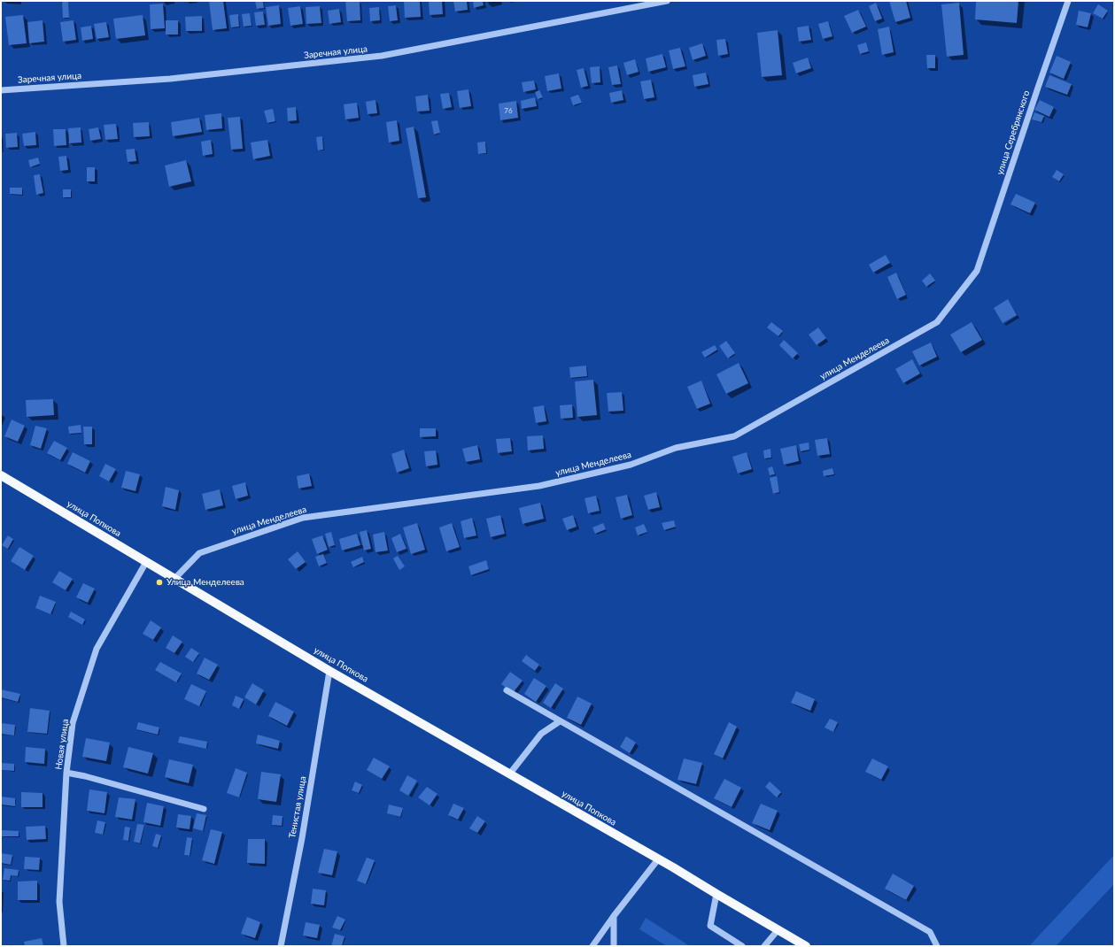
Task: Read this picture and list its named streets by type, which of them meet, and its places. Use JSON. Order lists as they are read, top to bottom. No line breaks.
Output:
{"streets":{"main road":["улица Попкова"],"street":["Заречная улица","улица Серебрянского","улица Менделеева","Новая улица","Тенистая улица"]},"crossings":[["улица Серебрянского","улица Менделеева"],["улица Менделеева","улица Попкова"],["улица Попкова","Новая улица"],["улица Попкова","Тенистая улица"]],"places":["Улица Менделеева"],"house_numbers":["76"]}
